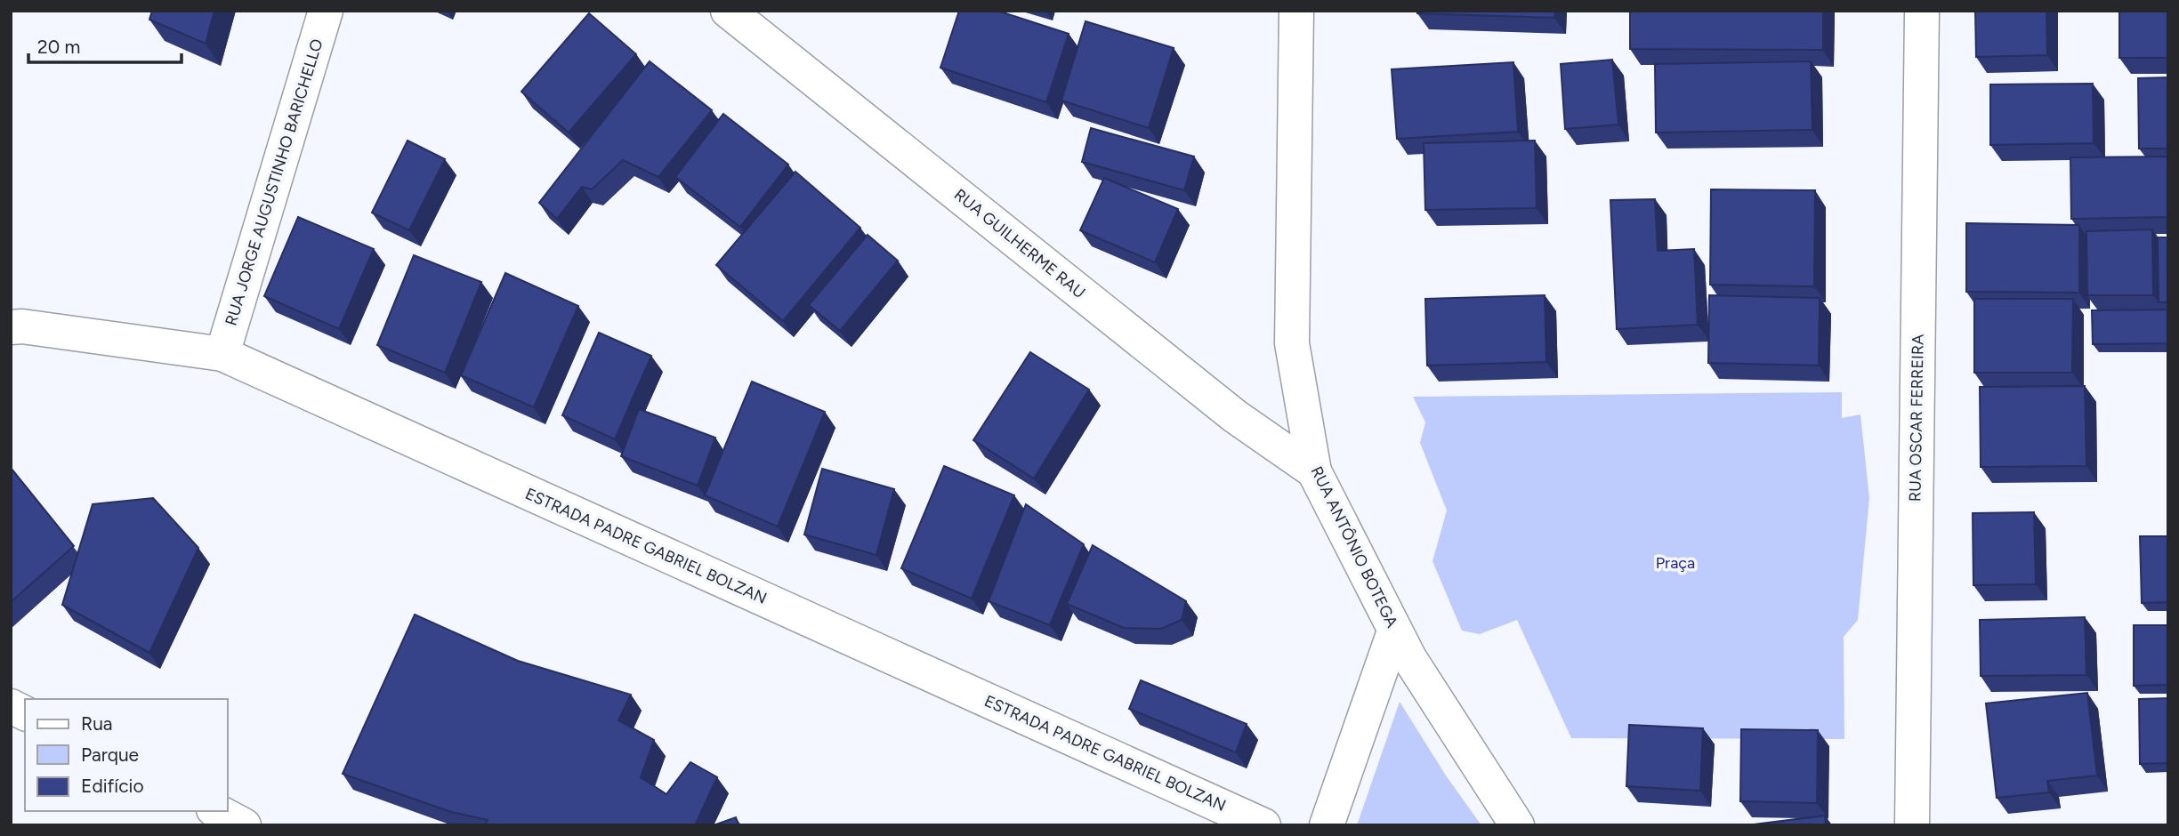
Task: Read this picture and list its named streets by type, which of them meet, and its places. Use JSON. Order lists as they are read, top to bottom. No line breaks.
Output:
{"streets":{"street":["RUA JORGE AUGUSTINHO BARICHELLO","RUA GUILHERME RAU","RUA OSCAR FERREIRA","ESTRADA PADRE GABRIEL BOLZAN","RUA ANTÔNIO BOTEGA"]},"crossings":[["RUA JORGE AUGUSTINHO BARICHELLO","ESTRADA PADRE GABRIEL BOLZAN"],["RUA GUILHERME RAU","RUA ANTÔNIO BOTEGA"]],"parks":["Praça"],"legend":["Rua","Parque","Edifício"],"scale_bar":"20 m"}
